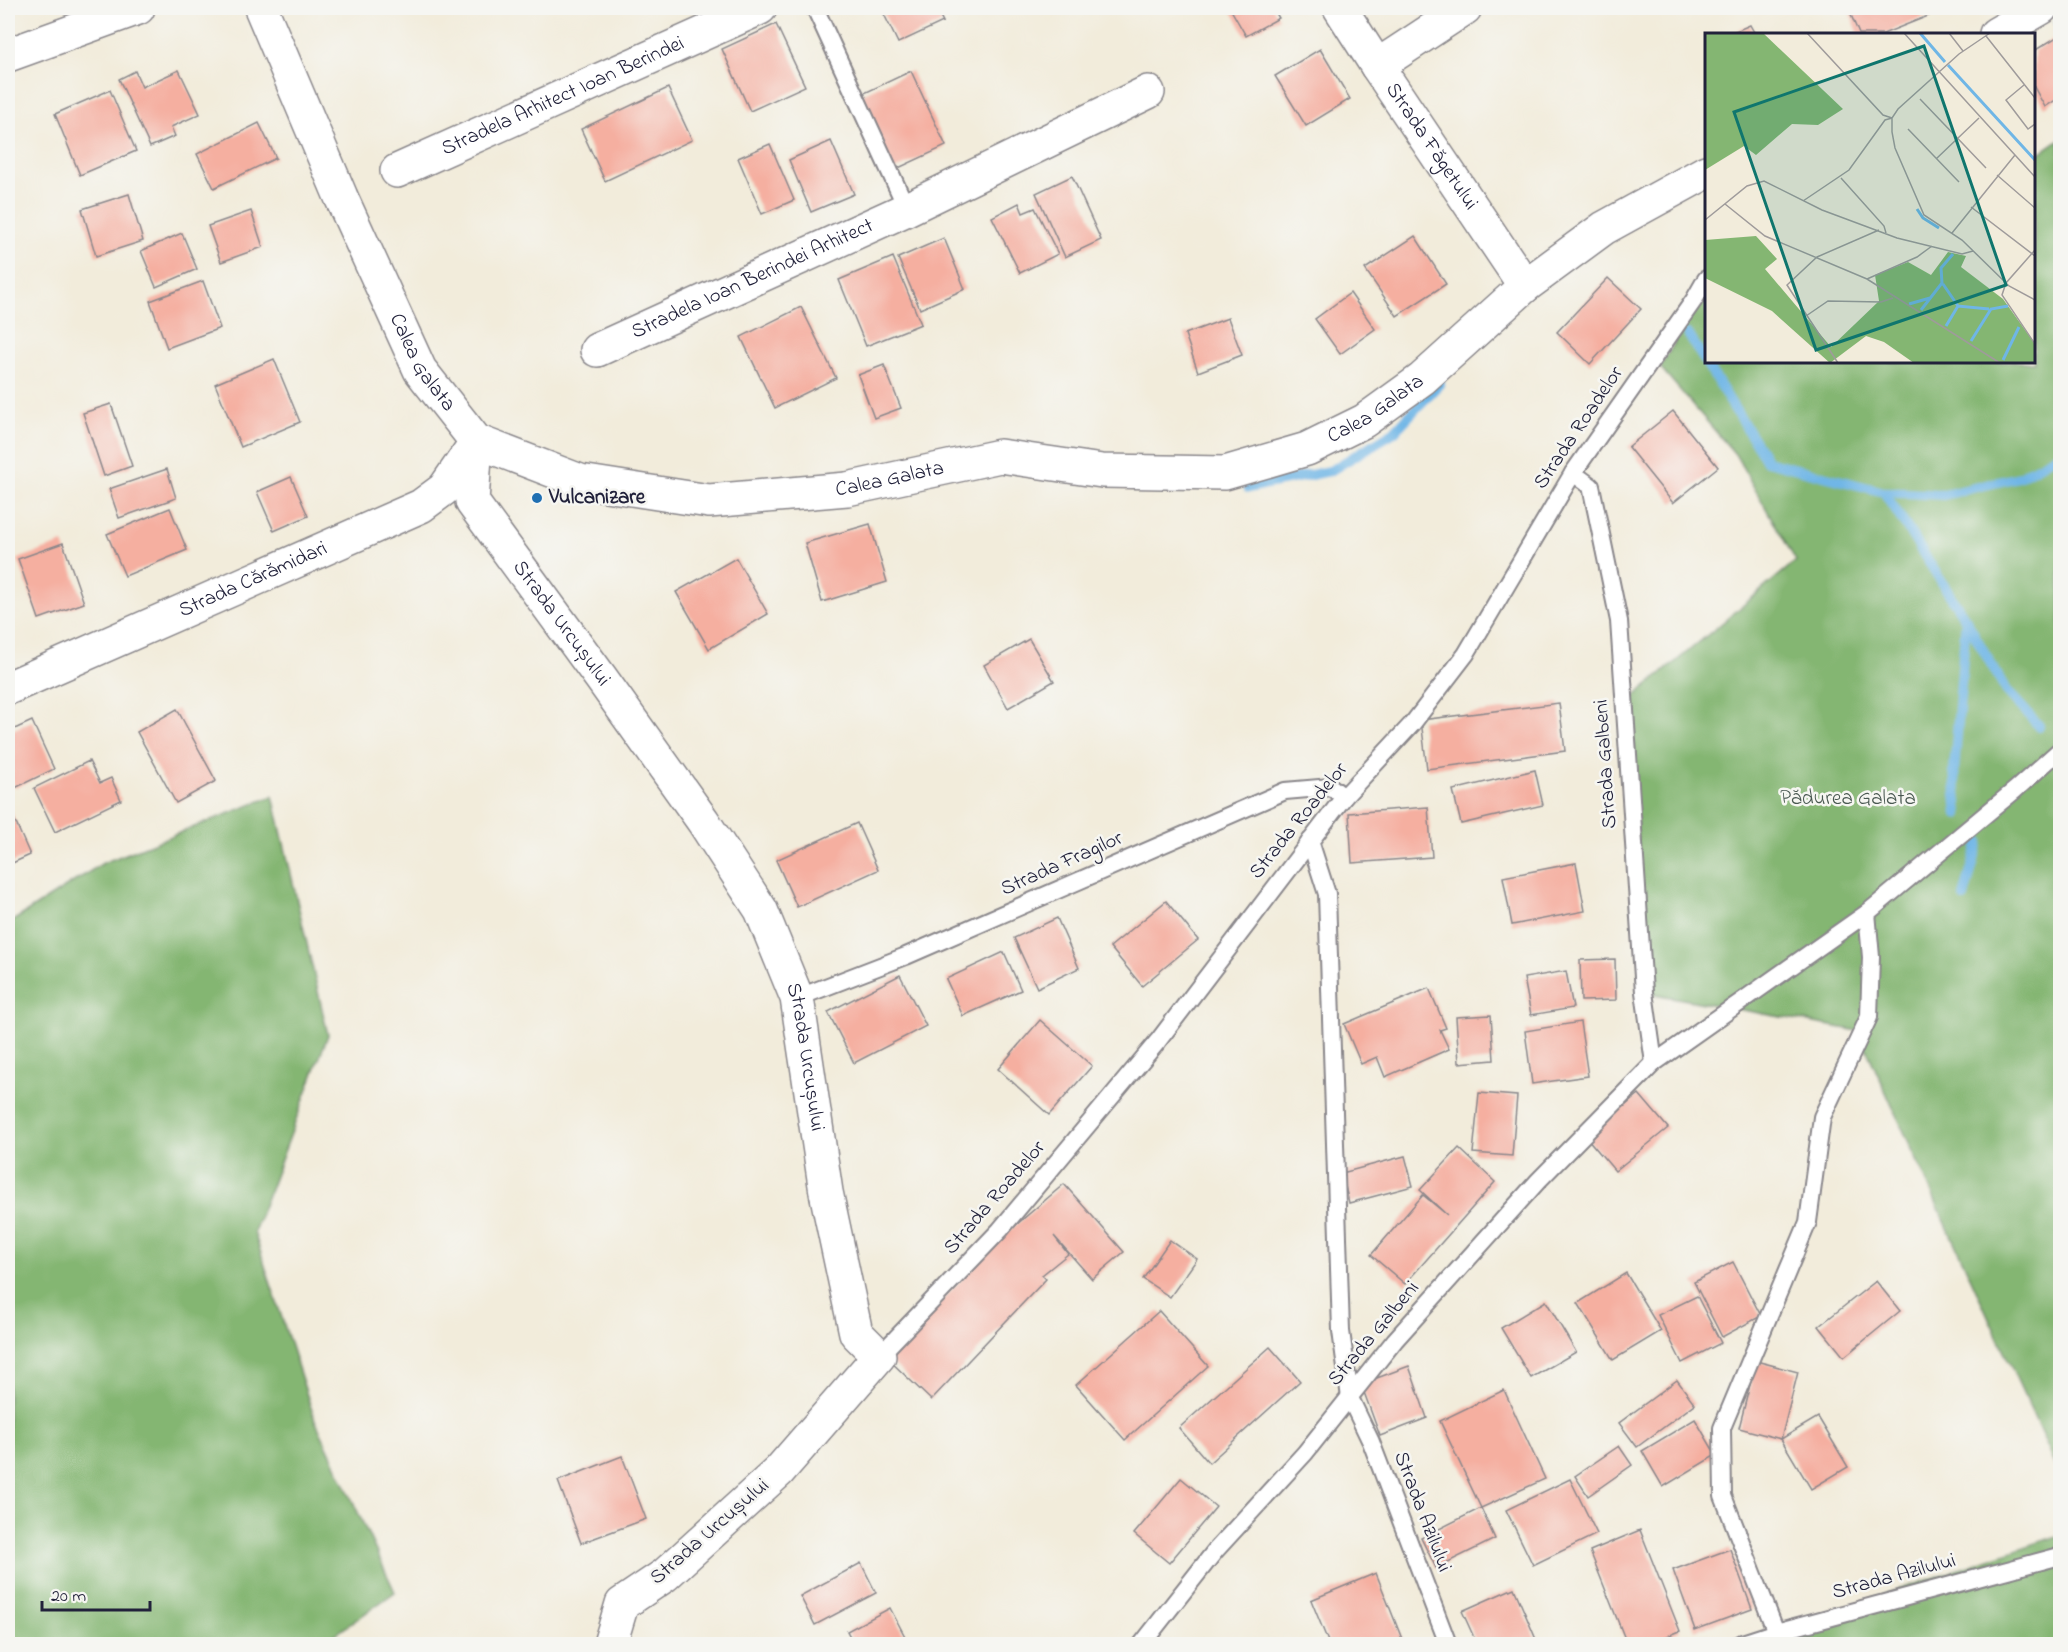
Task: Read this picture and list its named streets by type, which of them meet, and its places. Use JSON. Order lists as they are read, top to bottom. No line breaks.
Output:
{"streets":{"street":["Stradela Arhitect Ioan Berindei","Strada Făgetului","Stradela Ioan Berindei Arhitect","Calea Galata","Strada Cărămidari","Strada Urcușului"],"lane":["Strada Roadelor","Strada Galbeni","Strada Fragilor","Strada Azilului"]},"crossings":[["Strada Făgetului","Calea Galata"],["Calea Galata","Strada Cărămidari"],["Calea Galata","Strada Urcușului"],["Strada Roadelor","Strada Urcușului"],["Strada Roadelor","Strada Galbeni"],["Strada Roadelor","Strada Fragilor"],["Strada Cărămidari","Strada Urcușului"],["Strada Urcușului","Strada Fragilor"],["Strada Galbeni","Strada Azilului"]],"parks":["Pădurea Galata"],"places":["Vulcanizare"],"scale_bar":"20 m"}
